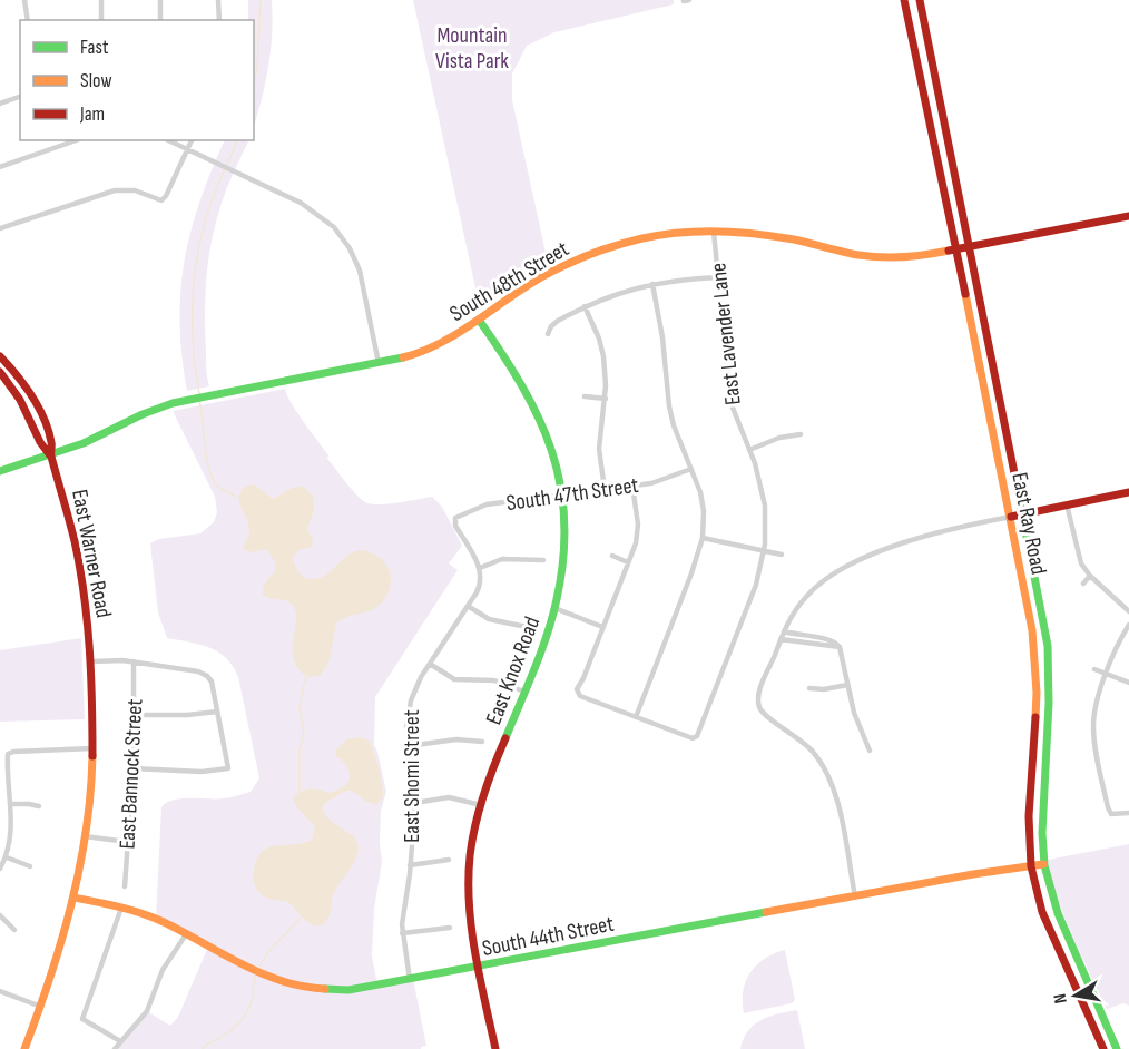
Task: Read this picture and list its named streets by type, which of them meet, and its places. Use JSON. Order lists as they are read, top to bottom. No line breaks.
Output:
{"streets":{"main road":["South 48th Street","East Ray Road","East Warner Road","East Knox Road","South 44th Street"],"street":["East Lavender Lane","South 47th Street","East Bannock Street","East Shomi Street"]},"crossings":[["South 48th Street","East Lavender Lane"],["South 48th Street","East Ray Road"],["South 48th Street","East Warner Road"],["South 48th Street","East Knox Road"],["South 47th Street","East Knox Road"],["South 47th Street","East Shomi Street"],["East Ray Road","South 44th Street"],["East Warner Road","South 44th Street"],["East Knox Road","South 44th Street"],["East Shomi Street","South 44th Street"]],"parks":["Mountain Vista Park"],"legend":["Fast","Slow","Jam"],"north":"left"}
